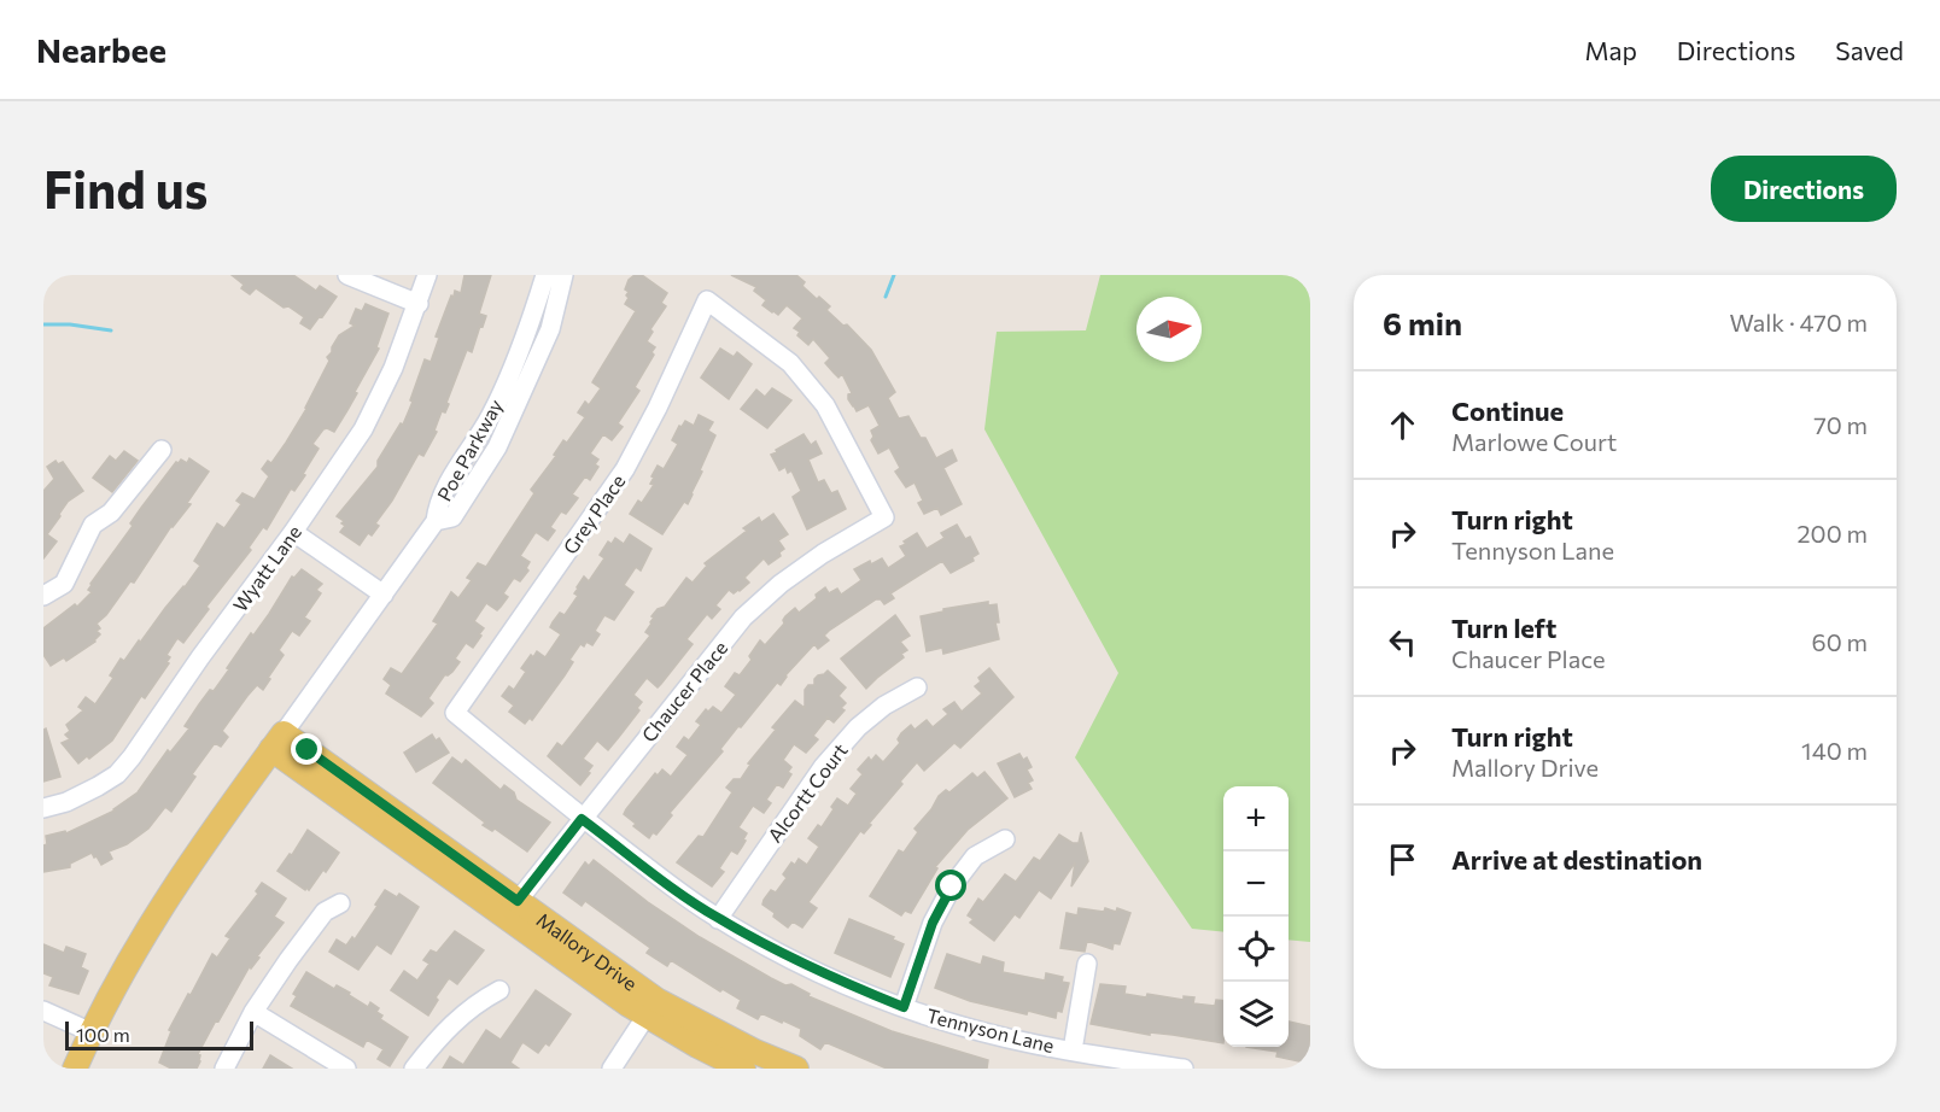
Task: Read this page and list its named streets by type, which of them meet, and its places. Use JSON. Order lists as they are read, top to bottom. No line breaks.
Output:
{"streets":{"main road":["Mallory Drive"],"street":["Poe Parkway","Grey Place","Wyatt Lane","Chaucer Place","Alcortt Court","Tennyson Lane"]},"crossings":[["Grey Place","Chaucer Place"],["Grey Place","Tennyson Lane"],["Chaucer Place","Mallory Drive"],["Chaucer Place","Tennyson Lane"],["Alcortt Court","Tennyson Lane"]],"scale_bar":"100 m","north":"right","page":{"header":"Nearbee","nav":["Map","Directions","Saved"],"buttons":"Directions","title":"Find us","heading":["6 min","Walk · 470 m"],"list":[["Continue","Marlowe Court","70 m"],["Turn right","Tennyson Lane","200 m"],["Turn left","Chaucer Place","60 m"],["Turn right","Mallory Drive","140 m"],"Arrive at destination"],"map_buttons":["+","−"],"scale":"100 m"}}
